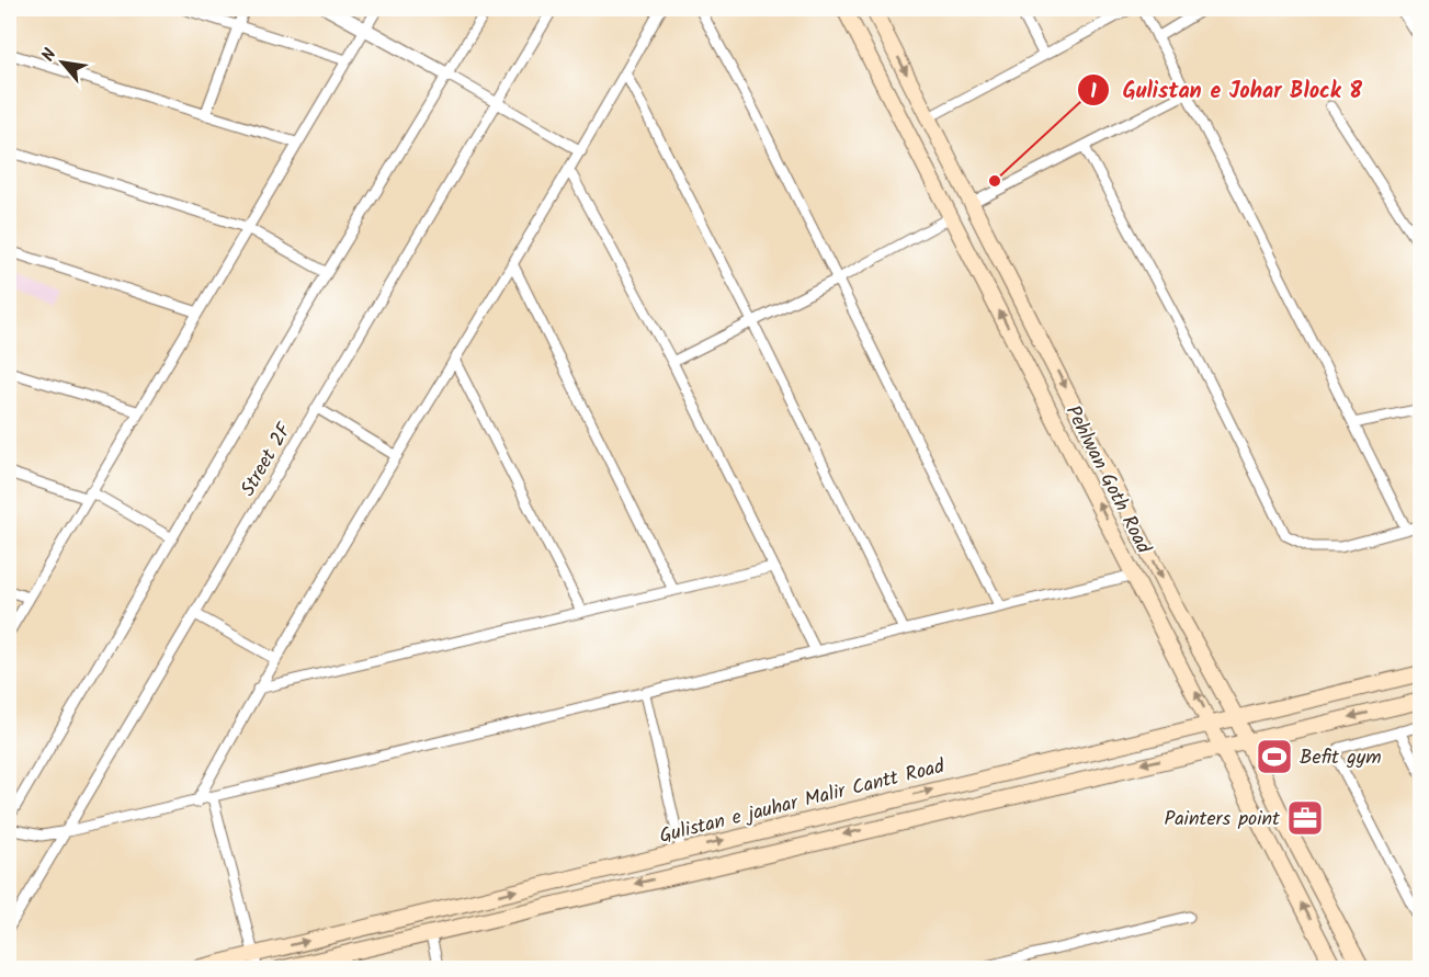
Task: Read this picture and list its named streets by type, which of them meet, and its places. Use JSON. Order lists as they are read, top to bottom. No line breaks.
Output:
{"streets":{"main road":["Pehlwan Goth Road","Gulistan e jauhar Malir Cantt Road"],"street":["Street 2F"]},"crossings":[["Pehlwan Goth Road","Gulistan e jauhar Malir Cantt Road"]],"places":{"other":["Gulistan e Johar Block 8"],"sports":["Befit gym"],"office":["Painters point"]},"north":"top left"}
